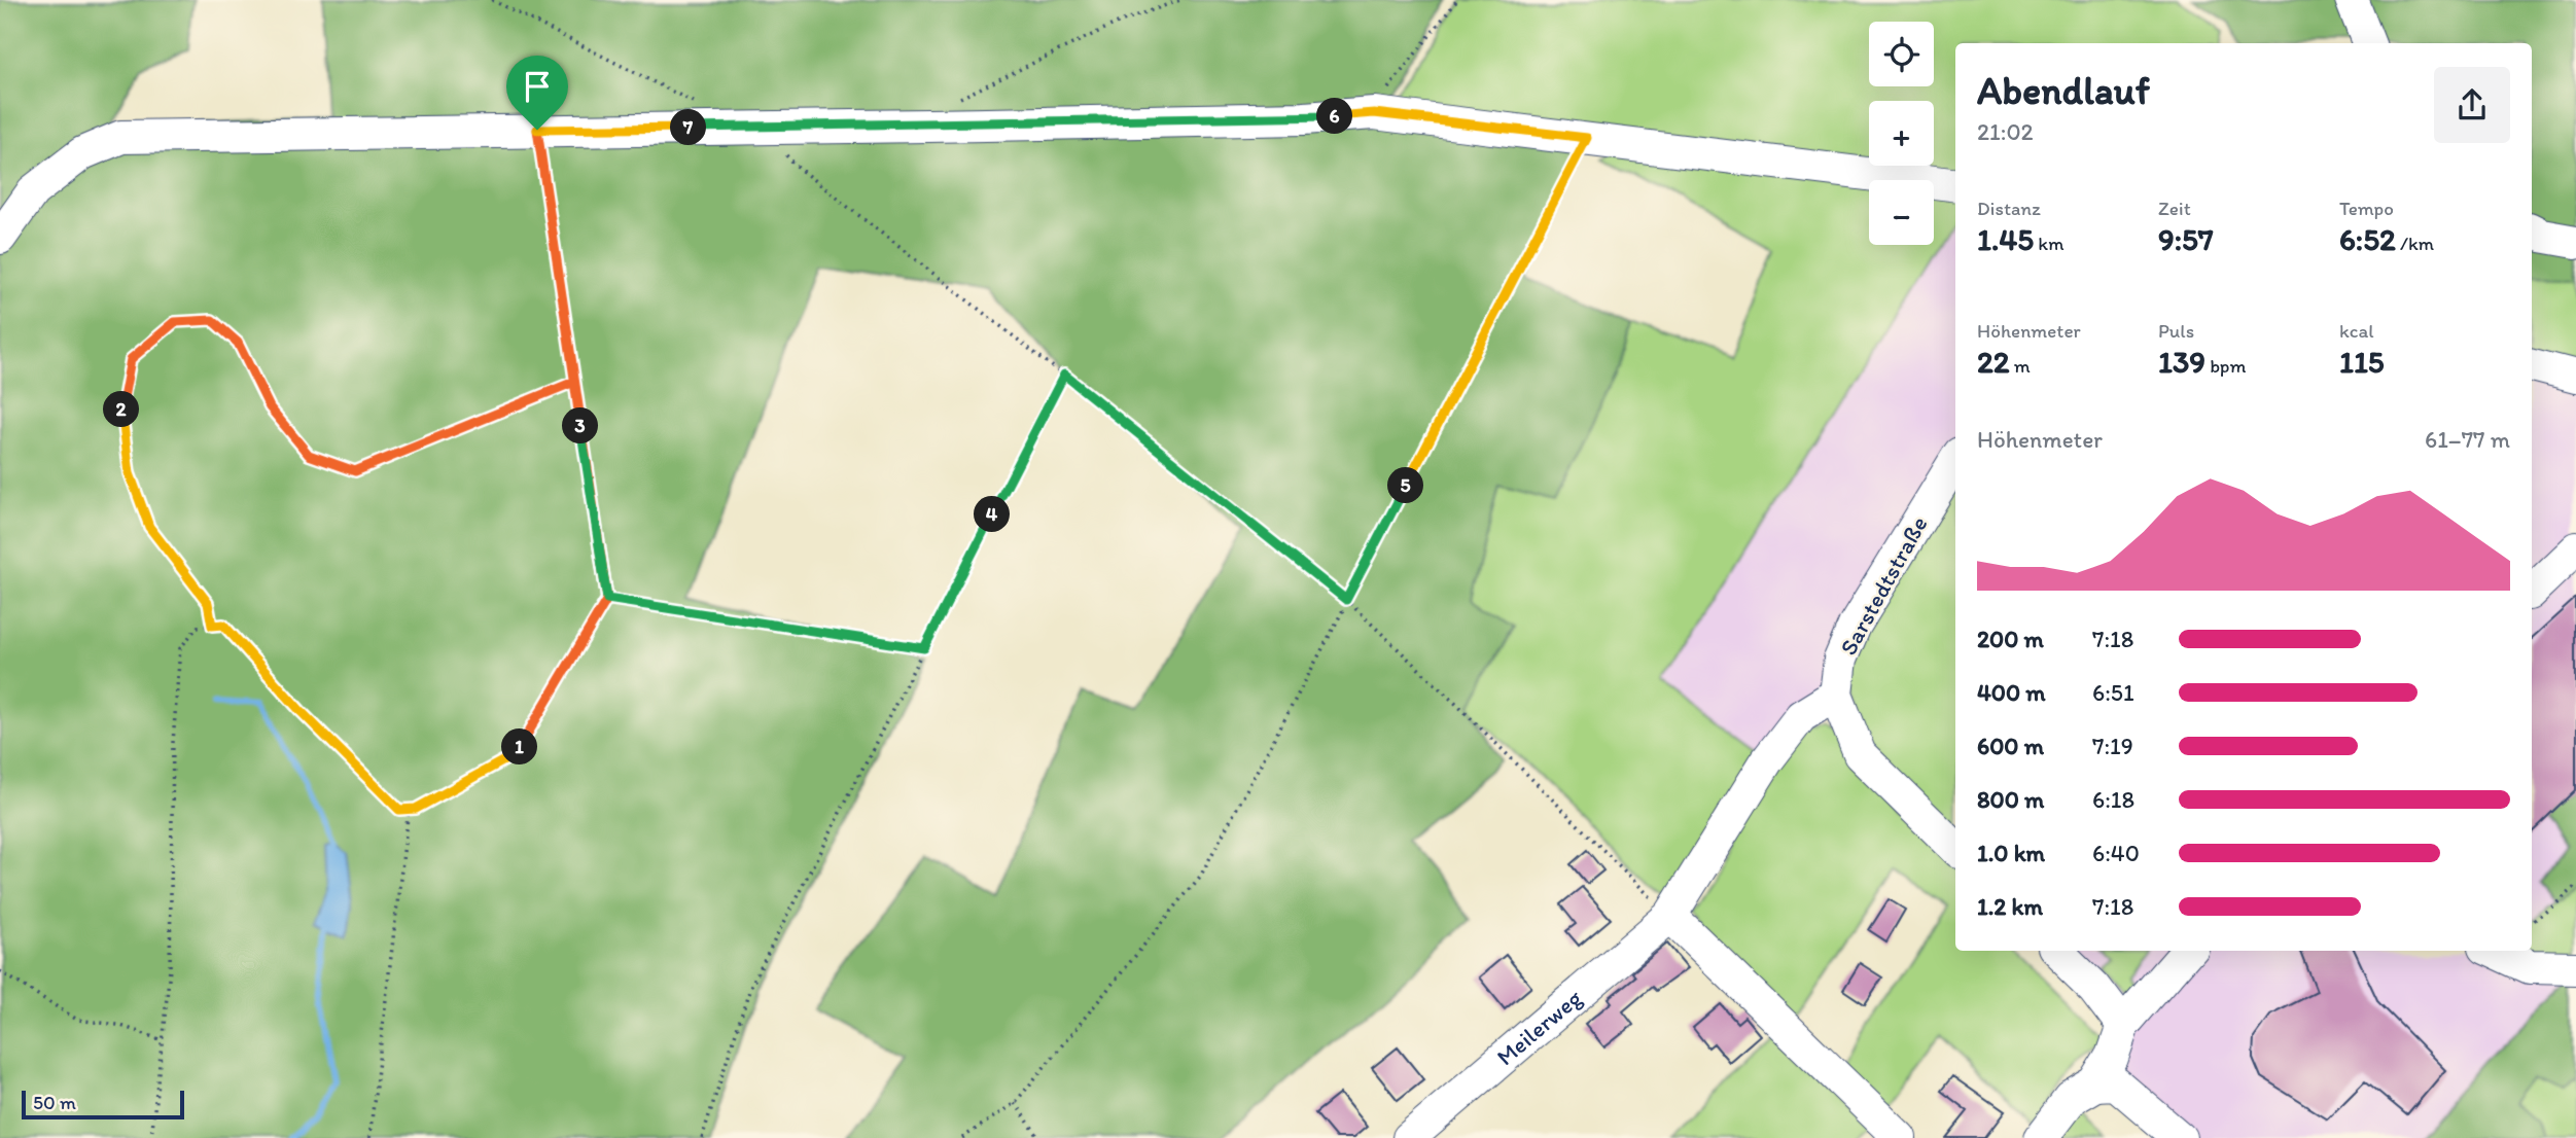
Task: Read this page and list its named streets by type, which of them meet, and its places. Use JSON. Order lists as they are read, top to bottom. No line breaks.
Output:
{"streets":{"street":["Sarstedtstraße","Meilerweg"]},"crossings":[["Sarstedtstraße","Meilerweg"]],"scale_bar":"50 m","page":{"map_buttons":["+","−"],"heading":["Abendlauf","21:02"],"pins":["6","7","2","3","5","4","1"],"stats":[["Distanz","1.45 km"],["Zeit","9:57"],["Tempo","6:52 /km"],["Höhenmeter","22 m"],["Puls","139 bpm"],["kcal","115"]],"chart":["Höhenmeter","61–77 m"],"list":[{"name":"200 m","note":"7:18"},{"name":"400 m","note":"6:51"},{"name":"600 m","note":"7:19"},{"name":"800 m","note":"6:18"},{"name":"1.0 km","note":"6:40"},{"name":"1.2 km","note":"7:18"}],"scale":"50 m"}}
